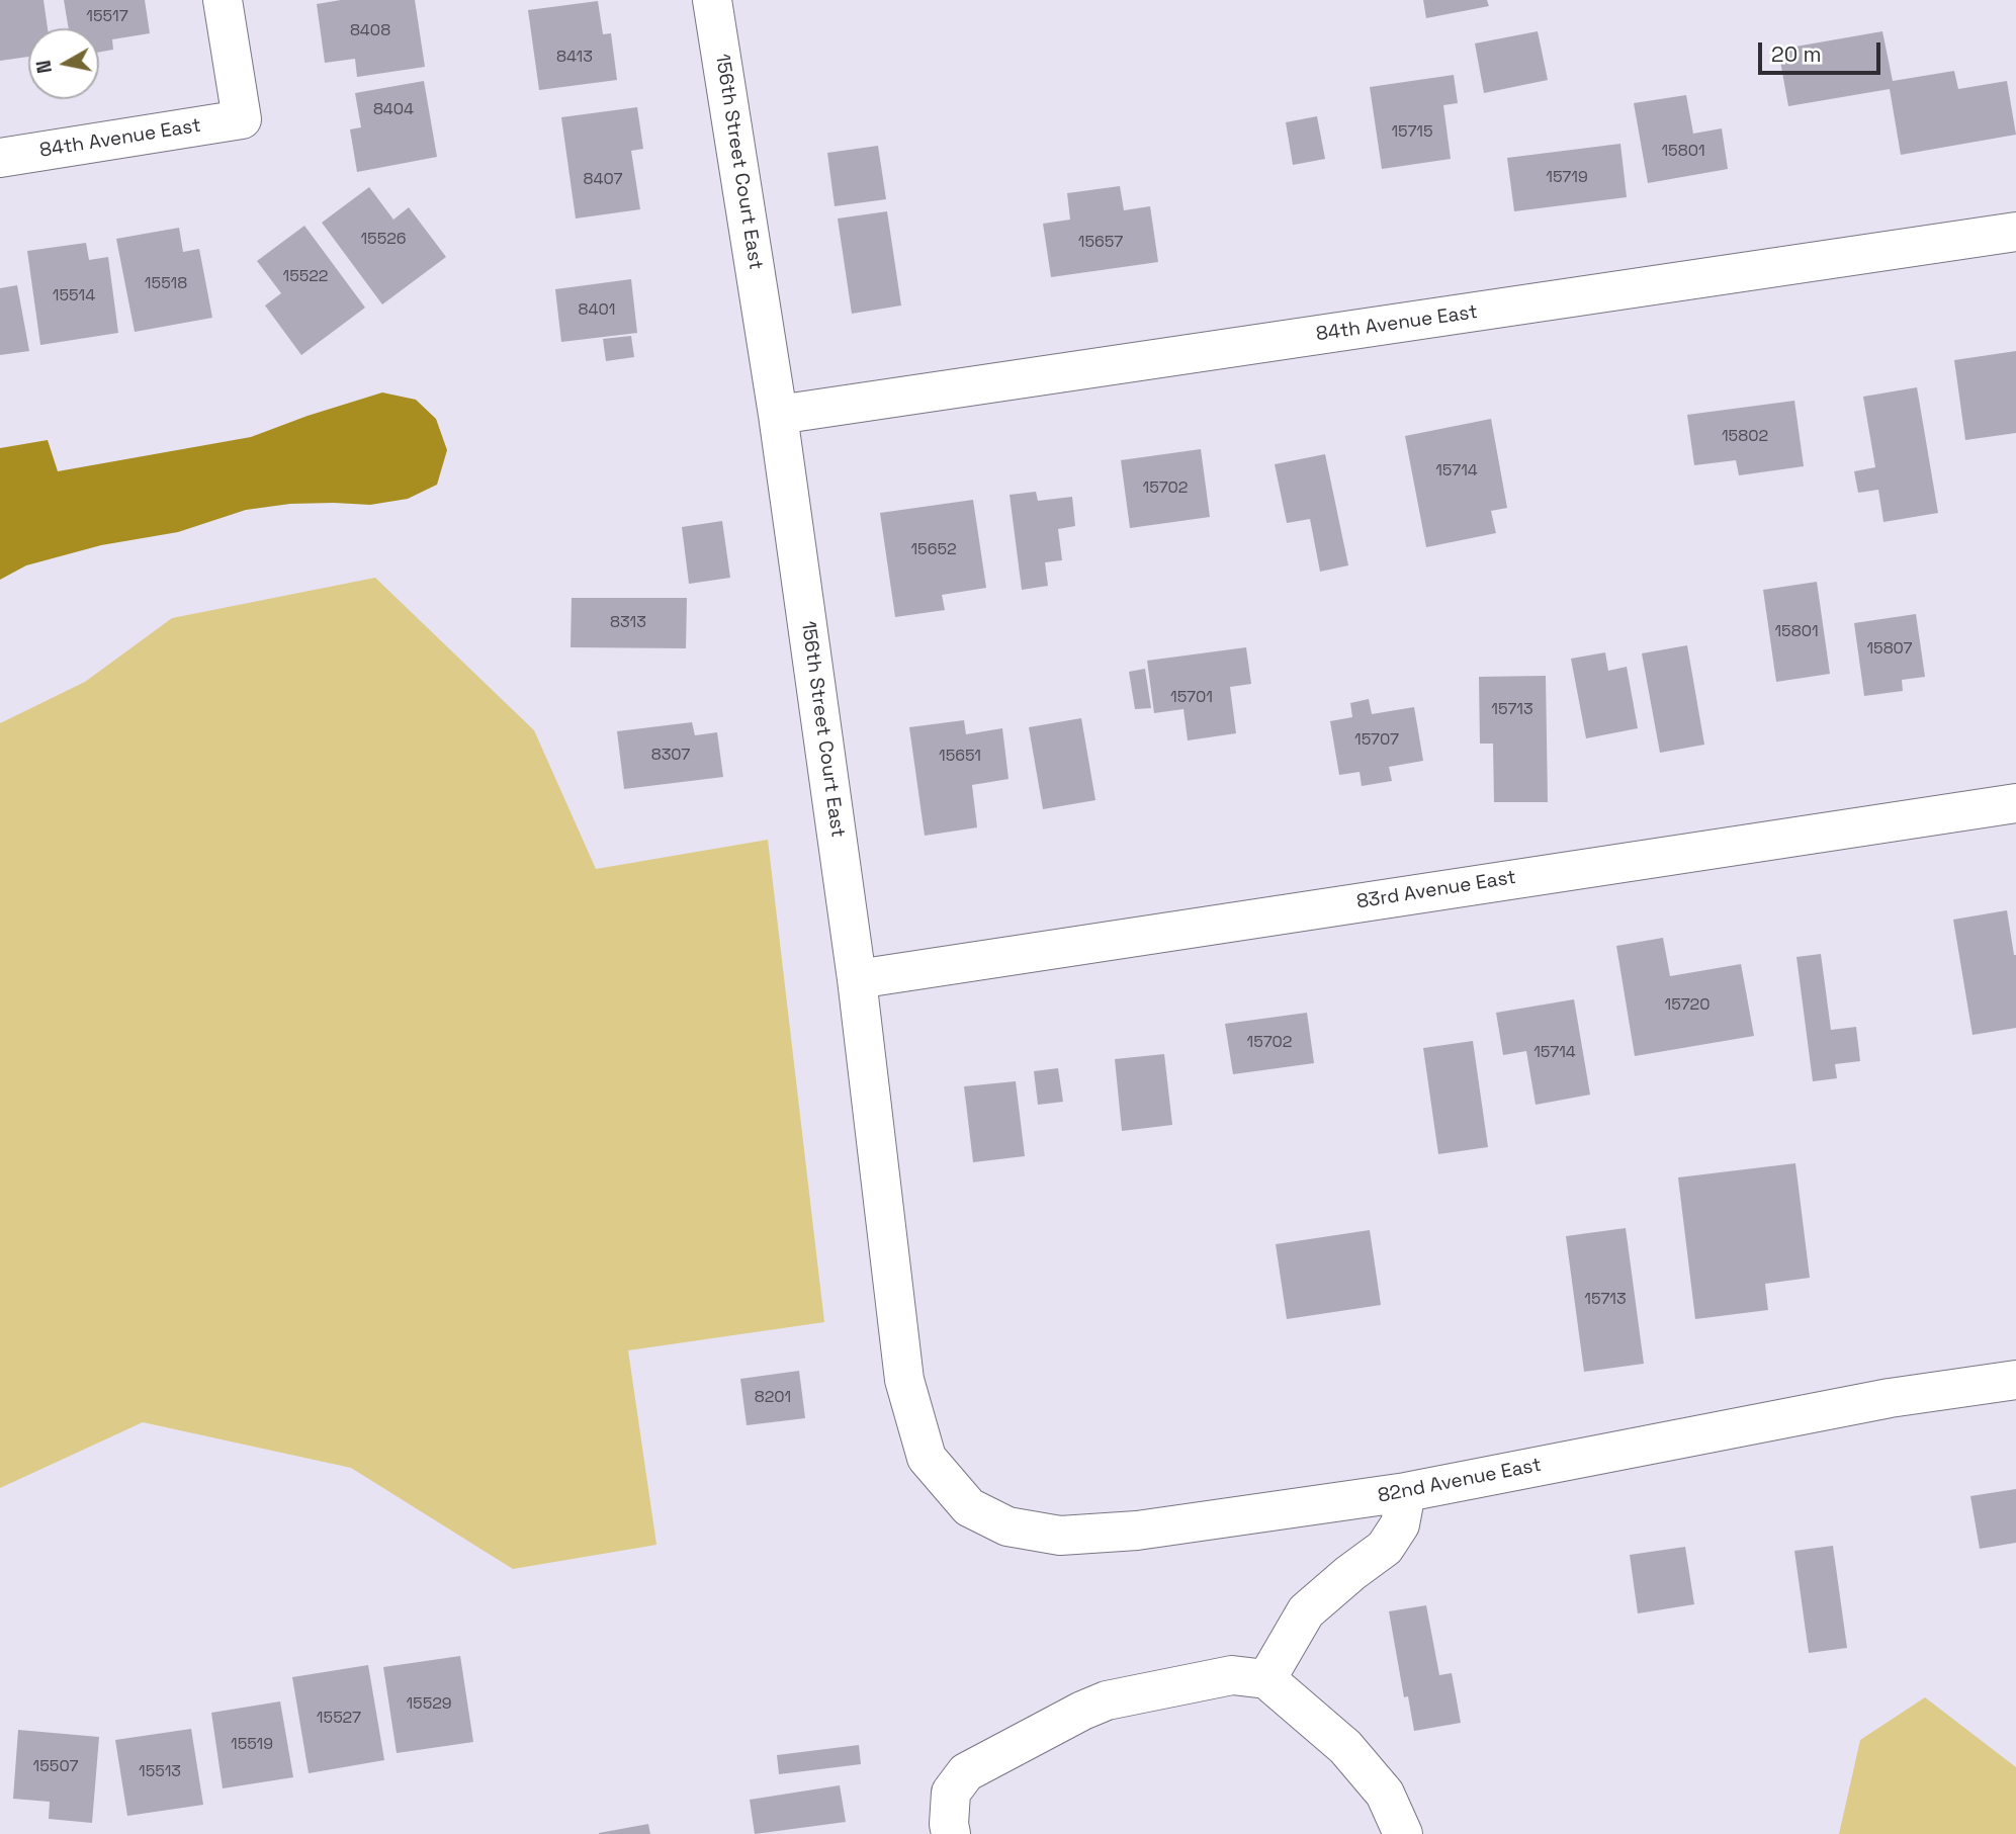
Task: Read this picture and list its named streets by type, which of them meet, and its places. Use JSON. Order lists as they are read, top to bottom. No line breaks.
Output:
{"streets":{"street":["84th Avenue East","156th Street Court East","83rd Avenue East","82nd Avenue East"]},"crossings":[["84th Avenue East","156th Street Court East"],["156th Street Court East","83rd Avenue East"],["156th Street Court East","82nd Avenue East"]],"house_numbers":["15517","8408","8413","8404","15715","15801","15719","8407","15526","15657","15522","15518","15514","8401","15802","15714","15702","15652","8313","15801","15807","15701","15713","15707","8307","15651","15720","15702","15714","15713","8201","15529","15527","15519","15507","15513"],"scale_bar":"20 m","north":"left"}
